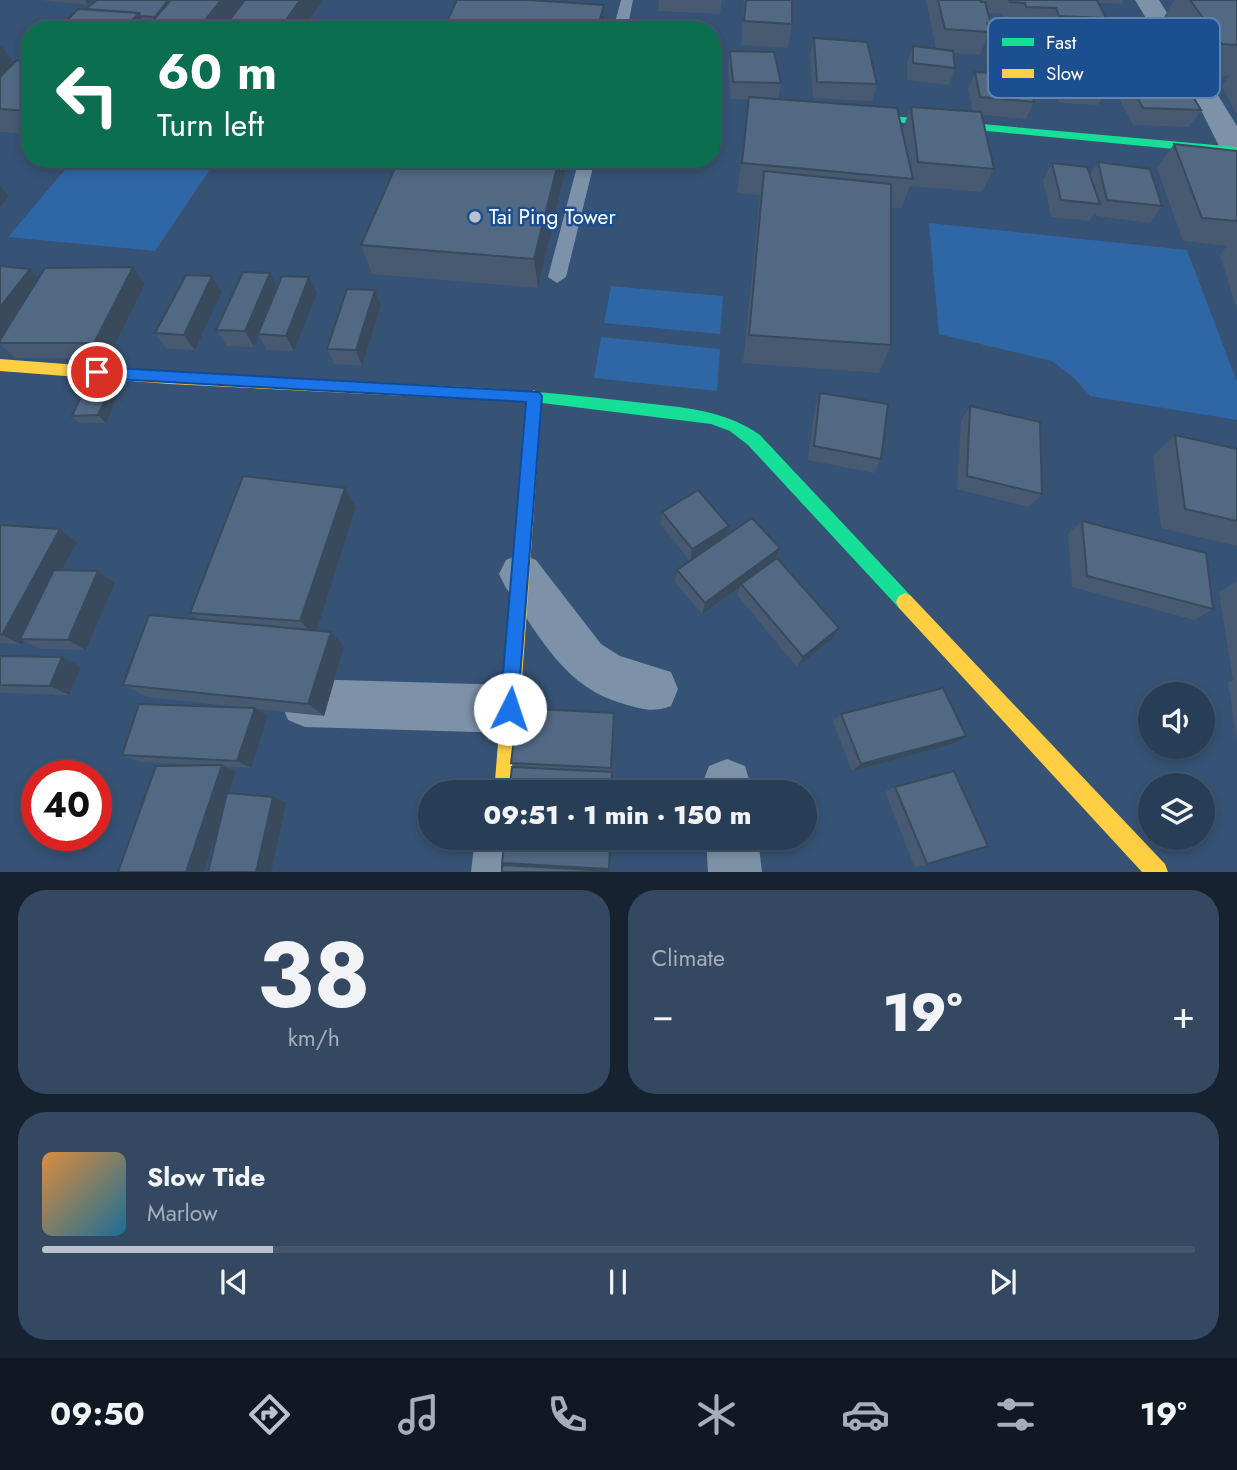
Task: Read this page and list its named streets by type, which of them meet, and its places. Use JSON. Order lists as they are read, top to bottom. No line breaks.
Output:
{"places":["Tai Ping Tower"],"legend":["Fast","Slow"],"page":{"turn":["60 m","Turn left"],"limit":"40","trip":"09:51 · 1 min · 150 m","tile":[["38","km/h"],"Climate"],"heat":["−","19°","+"],"song":["Slow Tide","Marlow"],"tabs":["09:50","19°"]}}
